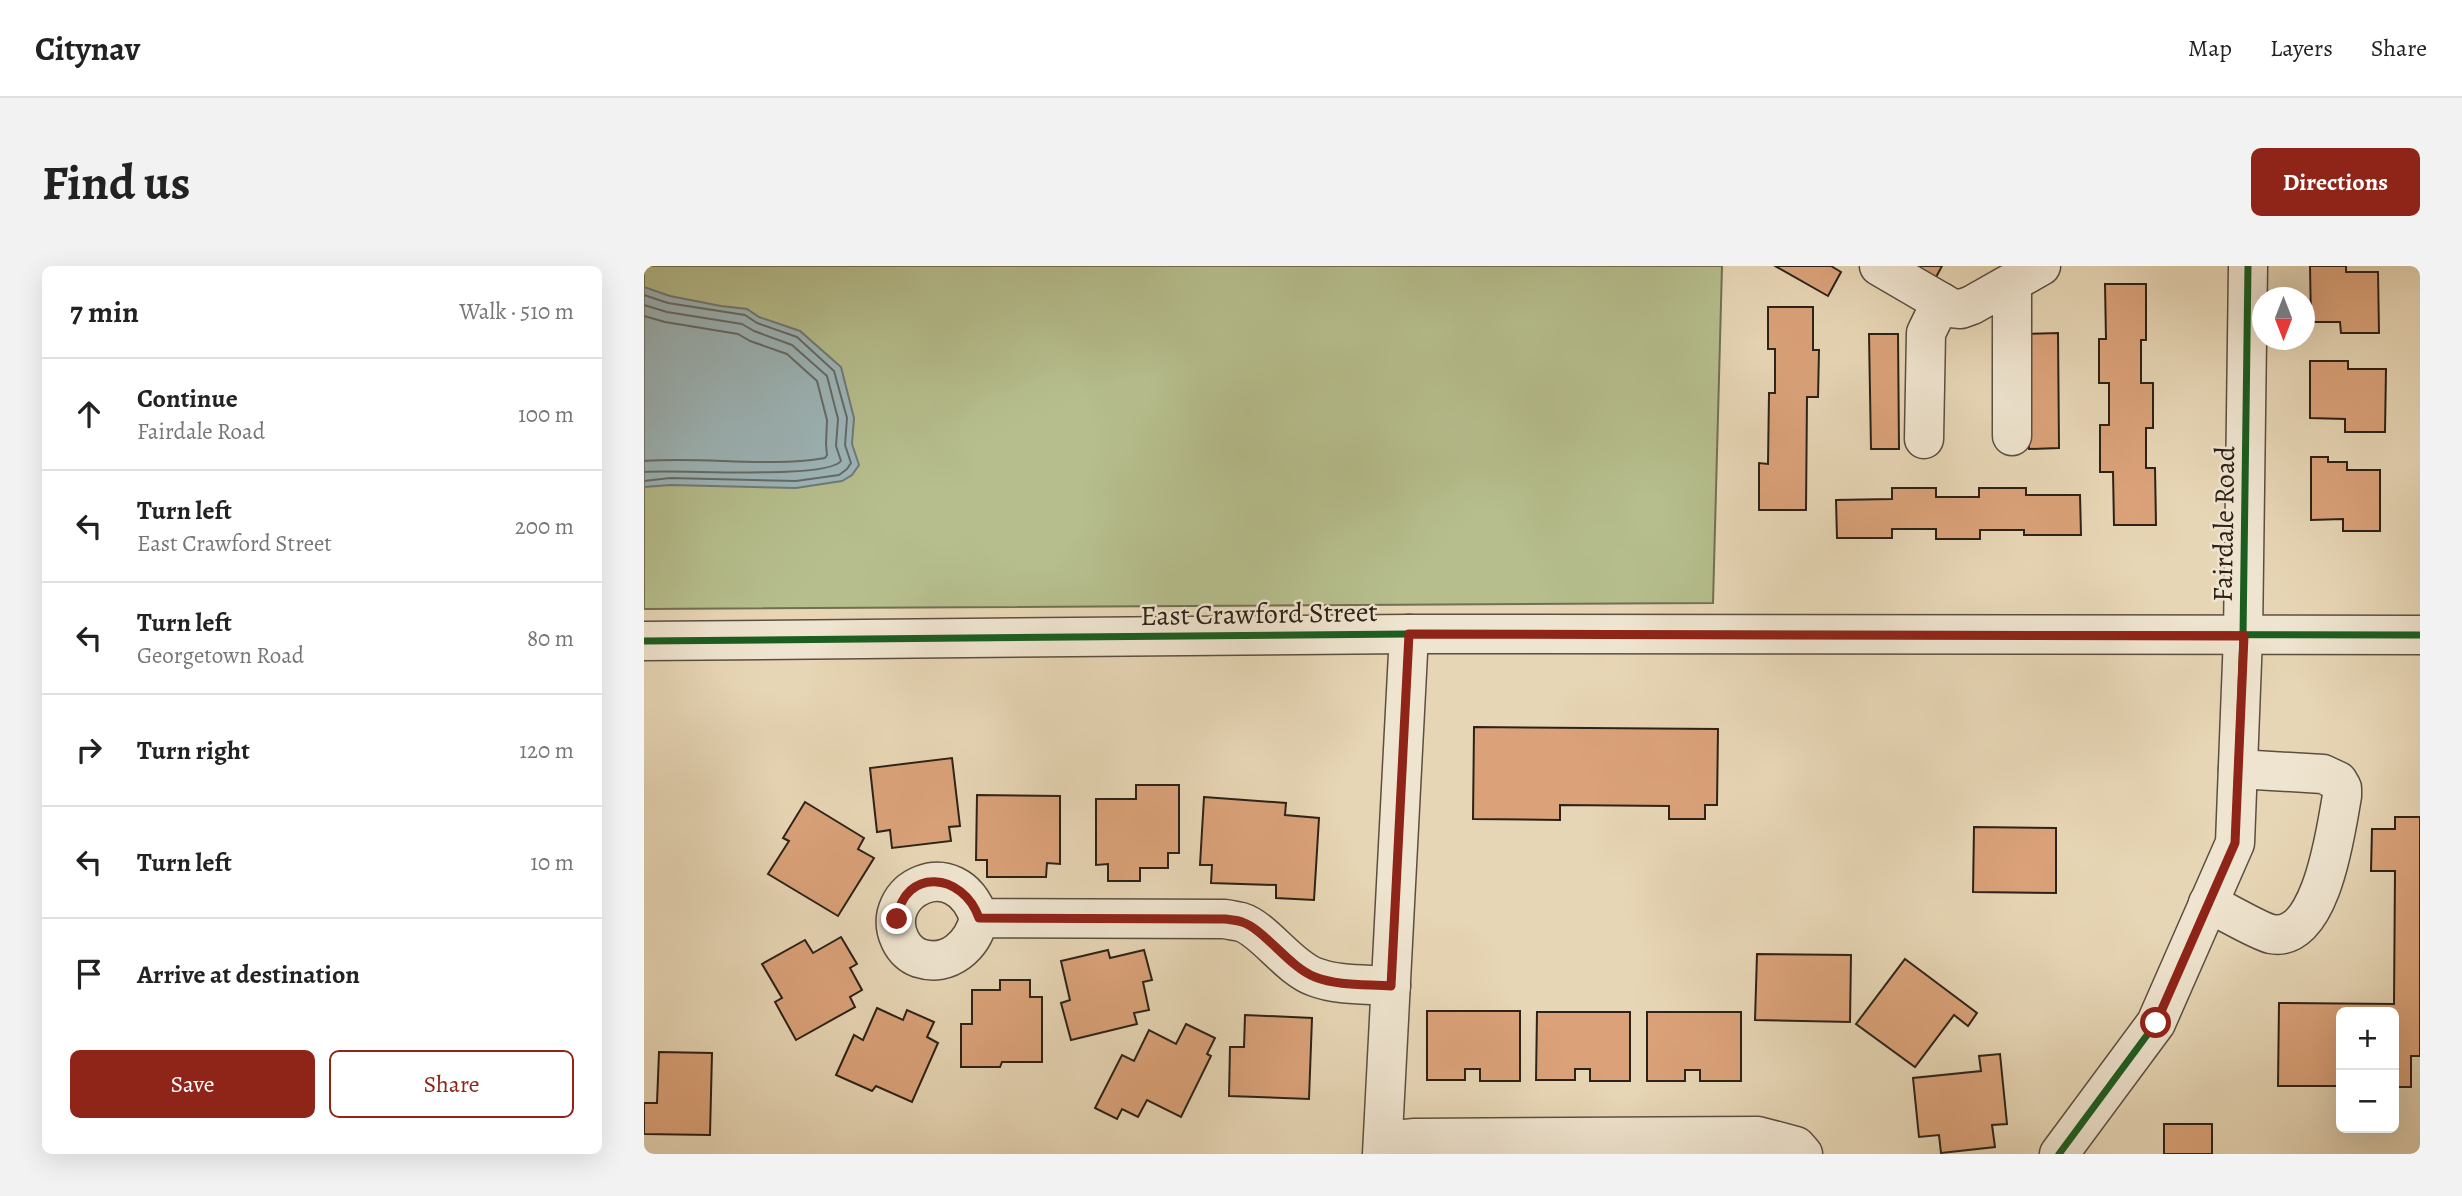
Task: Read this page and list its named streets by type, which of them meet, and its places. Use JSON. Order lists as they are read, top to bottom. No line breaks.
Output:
{"streets":{"street":["Fairdale Road","East Crawford Street"]},"crossings":[["Fairdale Road","East Crawford Street"]],"north":"bottom","page":{"header":"Citynav","nav":["Map","Layers","Share"],"buttons":["Directions",["Save","Share"]],"title":"Find us","heading":["7 min","Walk · 510 m"],"list":[["Continue","Fairdale Road","100 m"],["Turn left","East Crawford Street","200 m"],["Turn left","Georgetown Road","80 m"],["Turn right","120 m"],["Turn left","10 m"],"Arrive at destination"],"map_buttons":["+","−"]}}
